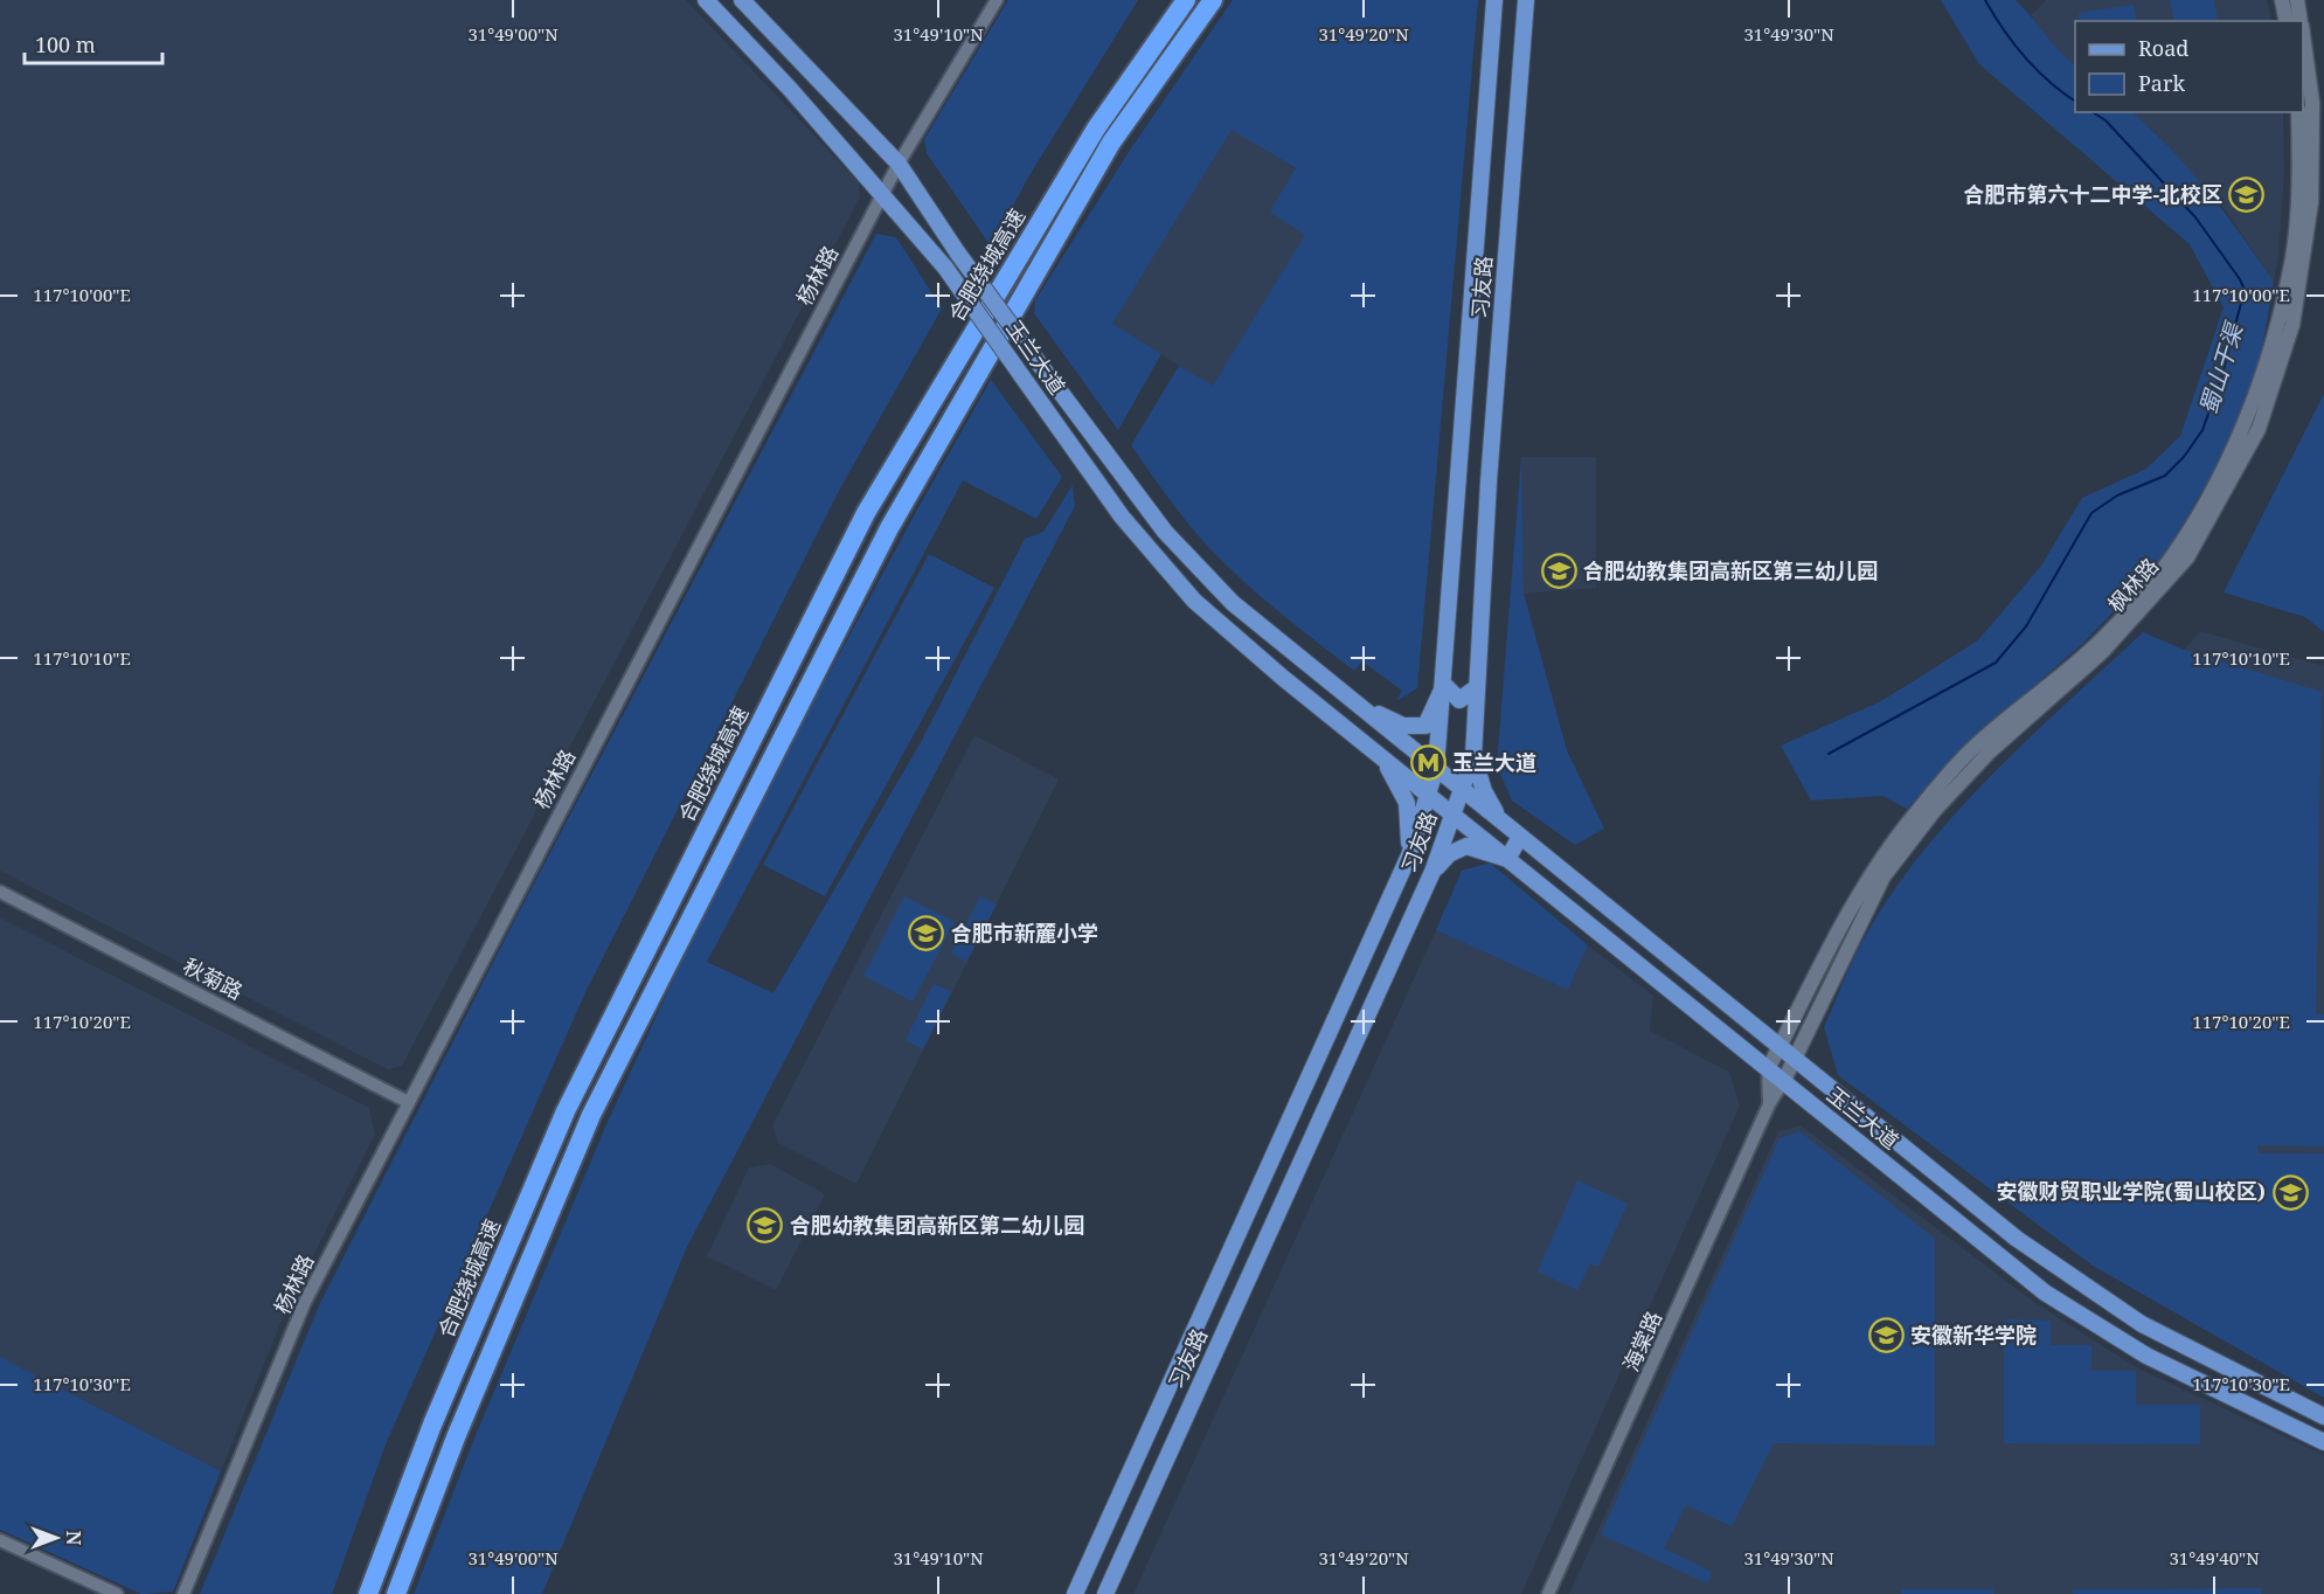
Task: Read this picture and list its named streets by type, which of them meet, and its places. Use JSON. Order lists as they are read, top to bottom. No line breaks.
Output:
{"streets":{"highway":["合肥绕城高速"],"main road":["习友路","玉兰大道","枫林路"],"street":["杨林路","秋菊路","海棠路"]},"crossings":[["杨林路","玉兰大道"],["杨林路","秋菊路"],["习友路","玉兰大道"],["玉兰大道","枫林路"],["玉兰大道","海棠路"],["枫林路","海棠路"]],"water":["蜀山干渠"],"places":{"school or university":["合肥市第六十二中学-北校区","合肥幼教集团高新区第三幼儿园","合肥市新麓小学","安徽财贸职业学院(蜀山校区)","合肥幼教集团高新区第二幼儿园","安徽新华学院"],"metro station":["玉兰大道"]},"legend":["Road","Park"],"scale_bar":"100 m","north":"right","coordinates":["31°49'00\"N","31°49'10\"N","31°49'20\"N","31°49'30\"N","117°10'00\"E","117°10'10\"E","117°10'20\"E","117°10'30\"E","31°49'40\"N"]}
